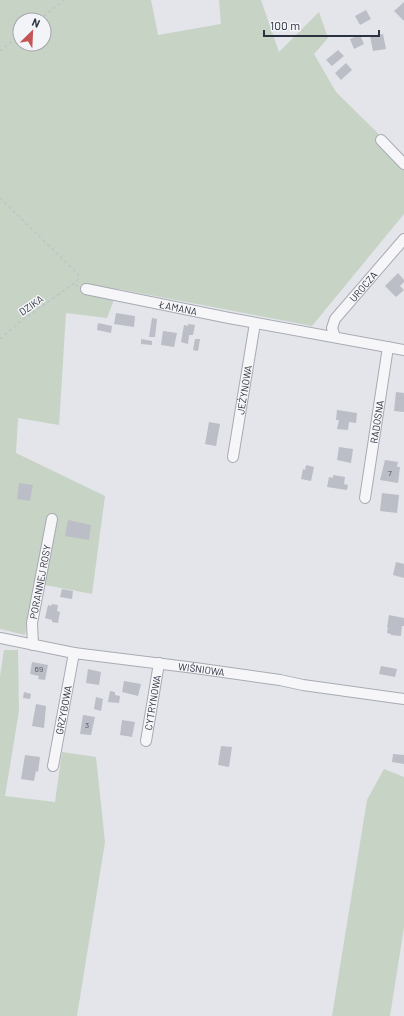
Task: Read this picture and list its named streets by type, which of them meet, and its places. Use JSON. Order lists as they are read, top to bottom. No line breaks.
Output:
{"streets":{"street":["UROCZA","ŁAMANA","JEŻYNOWA","RADOSNA","PORANNEJ ROSY","WIŚNIOWA","CYTRYNOWA","GRZYBOWA"],"path":["DZIKA"]},"crossings":[["UROCZA","ŁAMANA"],["ŁAMANA","JEŻYNOWA"],["ŁAMANA","RADOSNA"],["PORANNEJ ROSY","WIŚNIOWA"],["WIŚNIOWA","CYTRYNOWA"],["WIŚNIOWA","GRZYBOWA"]],"house_numbers":["7","69","3"],"scale_bar":"100 m","north":"top right"}
